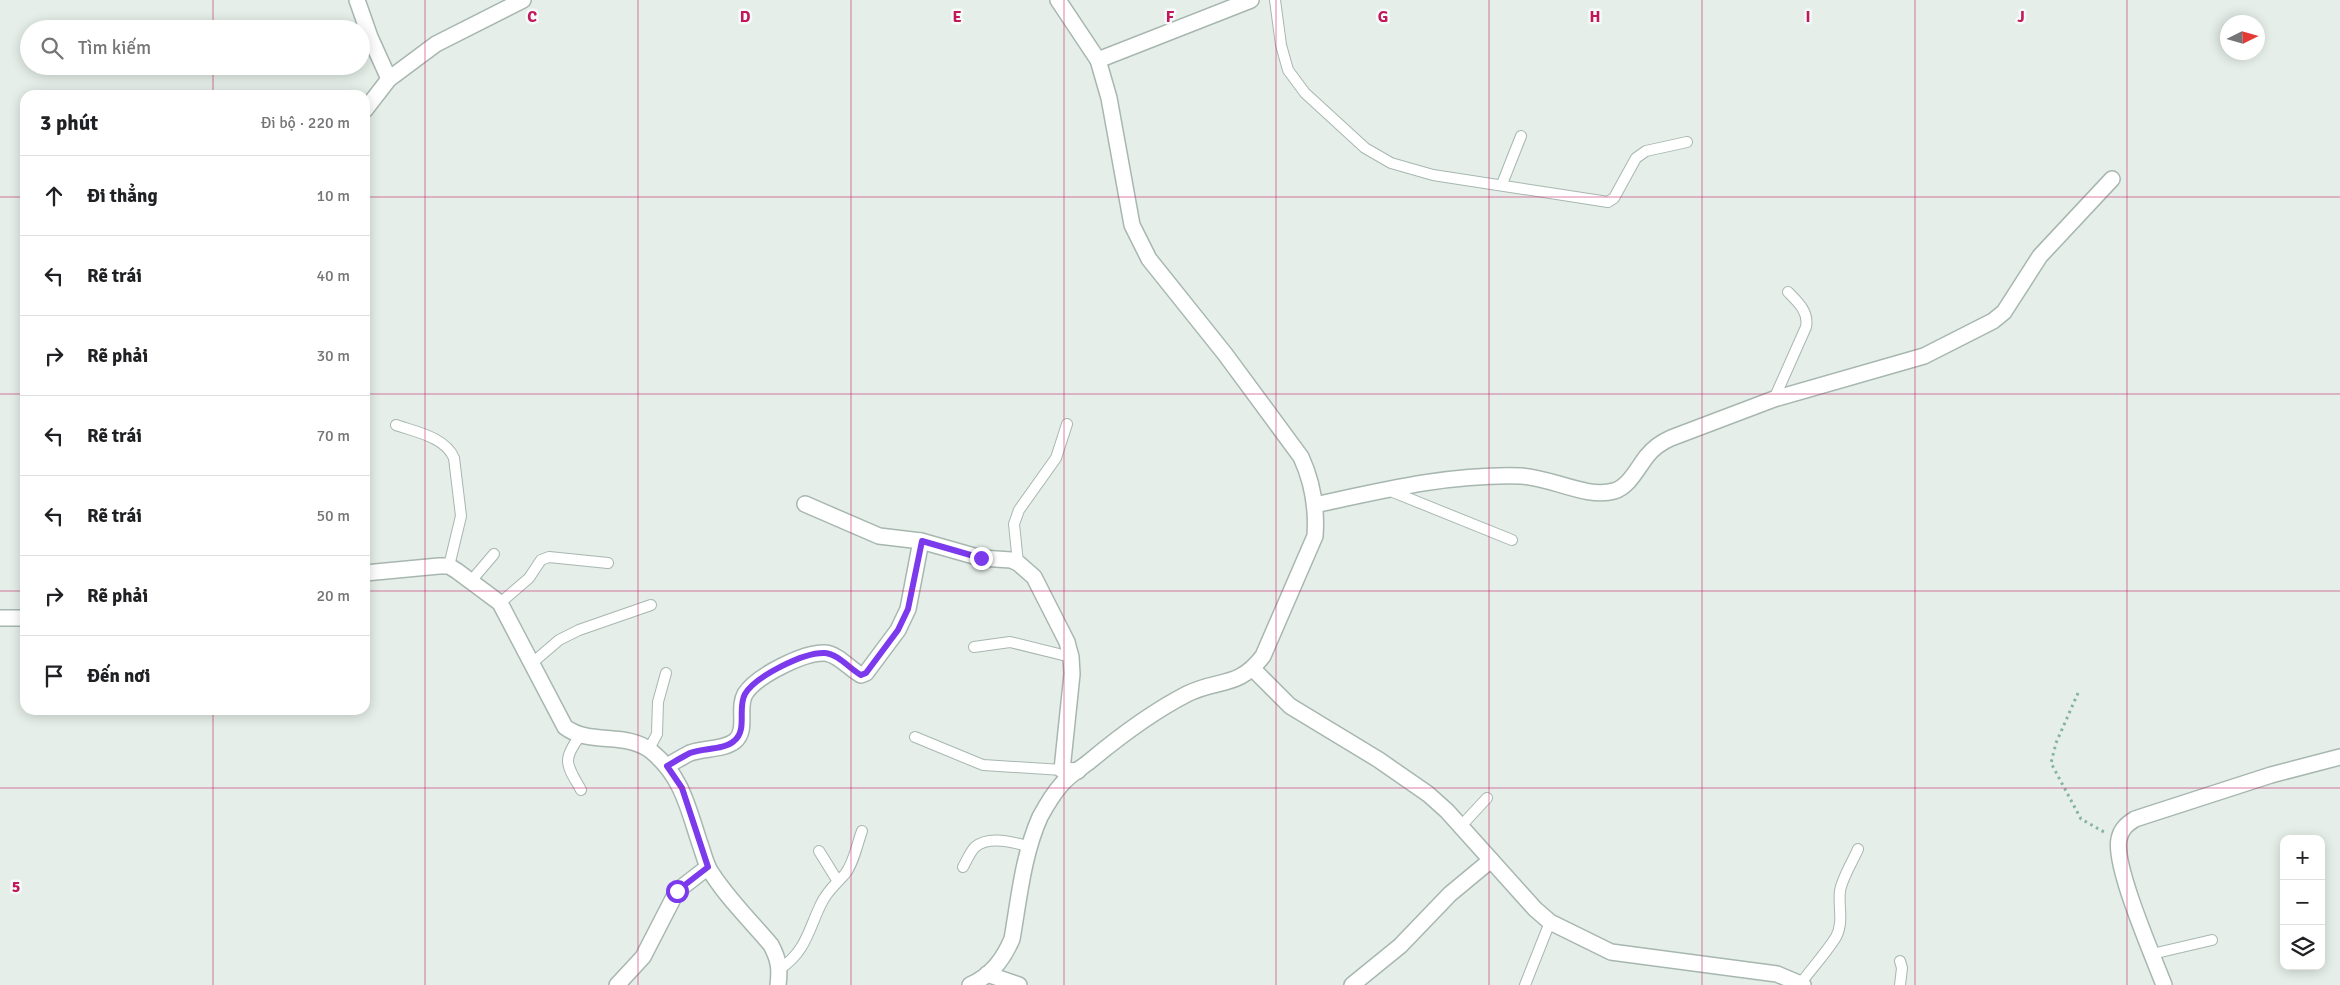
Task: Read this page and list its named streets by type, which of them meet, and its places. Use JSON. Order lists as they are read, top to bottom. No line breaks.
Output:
{"north":"right","page":{"search":"Tìm kiếm","heading":["3 phút","Đi bộ · 220 m"],"list":[["Đi thẳng","10 m"],["Rẽ trái","40 m"],["Rẽ phải","30 m"],["Rẽ trái","70 m"],["Rẽ trái","50 m"],["Rẽ phải","20 m"],"Đến nơi"],"map_buttons":["+","−"]},"grid":{"columns":["C","D","E","F","G","H","I","J"],"rows":["5"]}}
